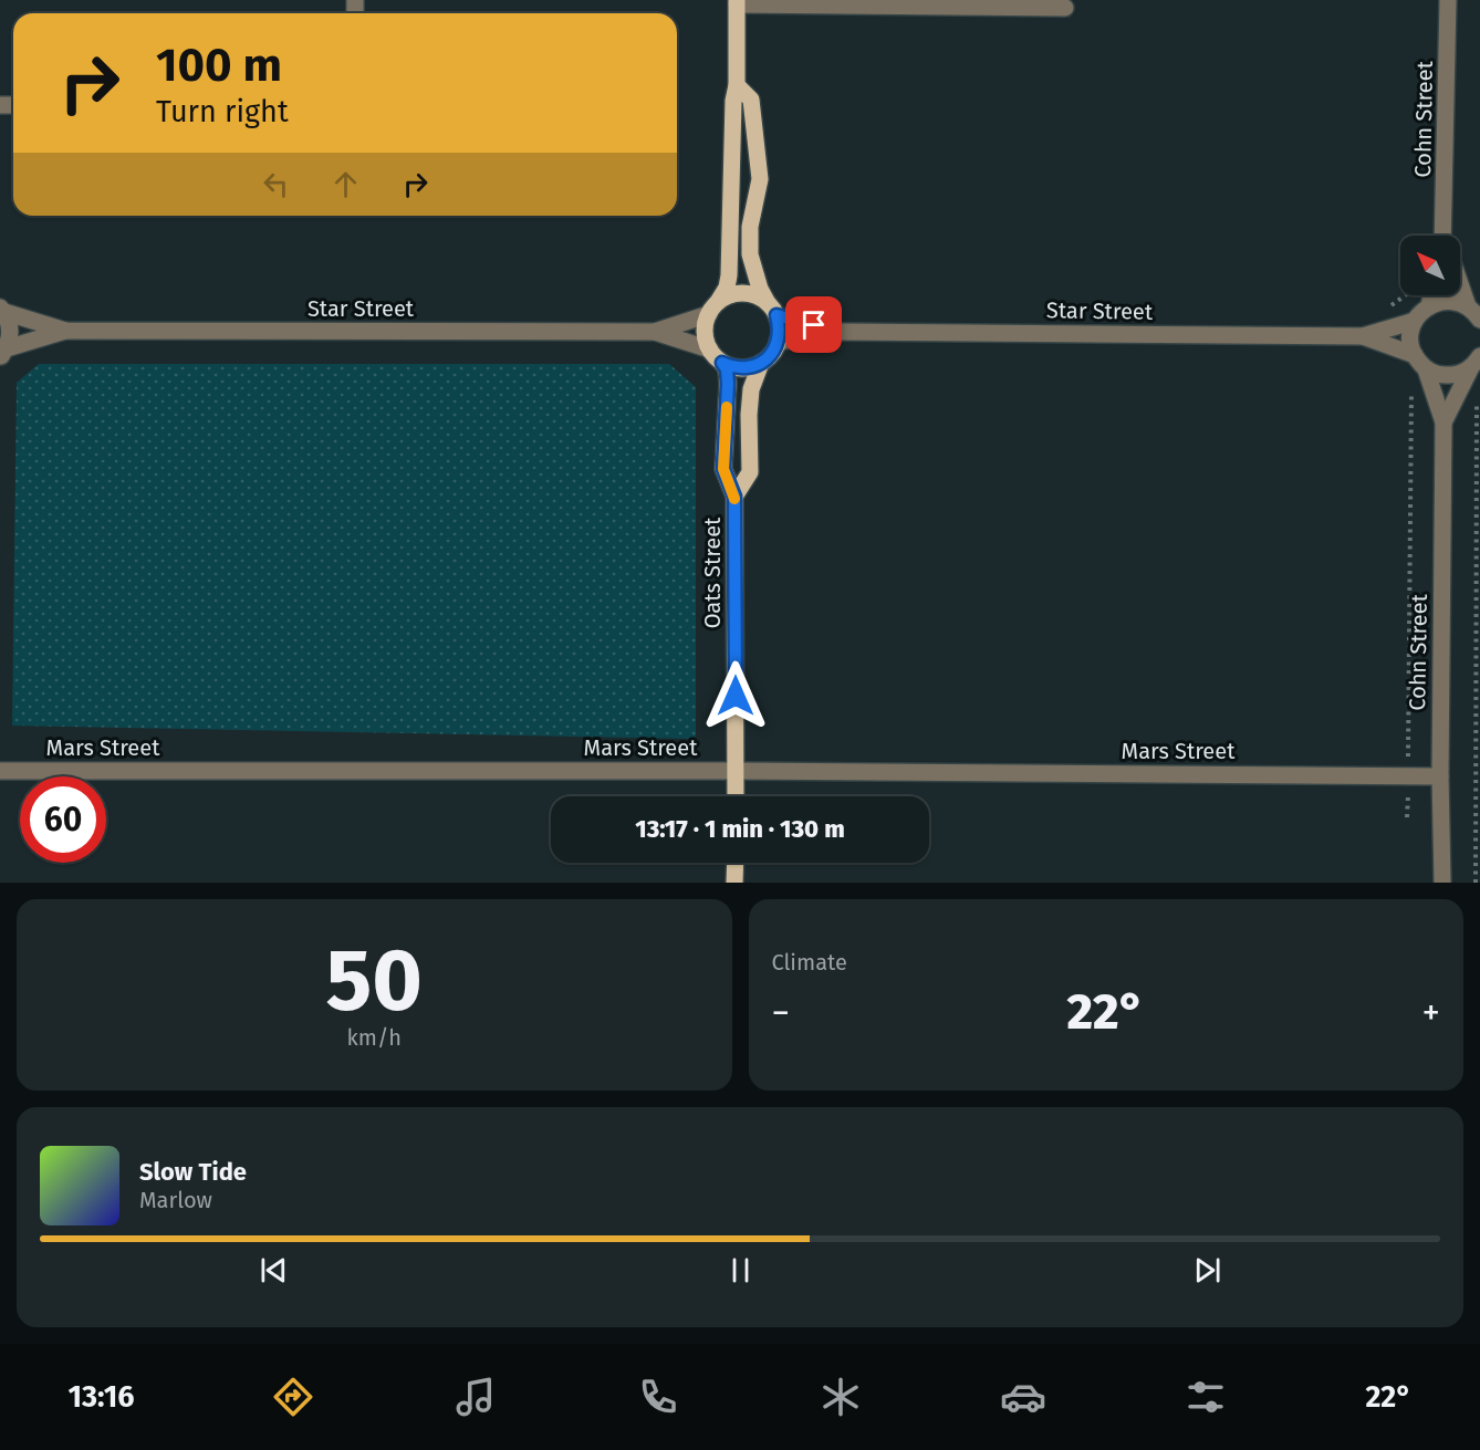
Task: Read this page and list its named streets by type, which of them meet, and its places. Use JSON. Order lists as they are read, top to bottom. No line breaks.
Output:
{"streets":{"main road":["Oats Street"],"street":["Cohn Street","Star Street","Mars Street"]},"crossings":[["Cohn Street","Star Street"],["Cohn Street","Mars Street"],["Star Street","Oats Street"],["Oats Street","Mars Street"]],"north":"top left","page":{"turn":["100 m","Turn right"],"limit":"60","trip":"13:17 · 1 min · 130 m","tile":[["50","km/h"],"Climate"],"heat":["−","22°","+"],"song":["Slow Tide","Marlow"],"tabs":["13:16","22°"]}}
